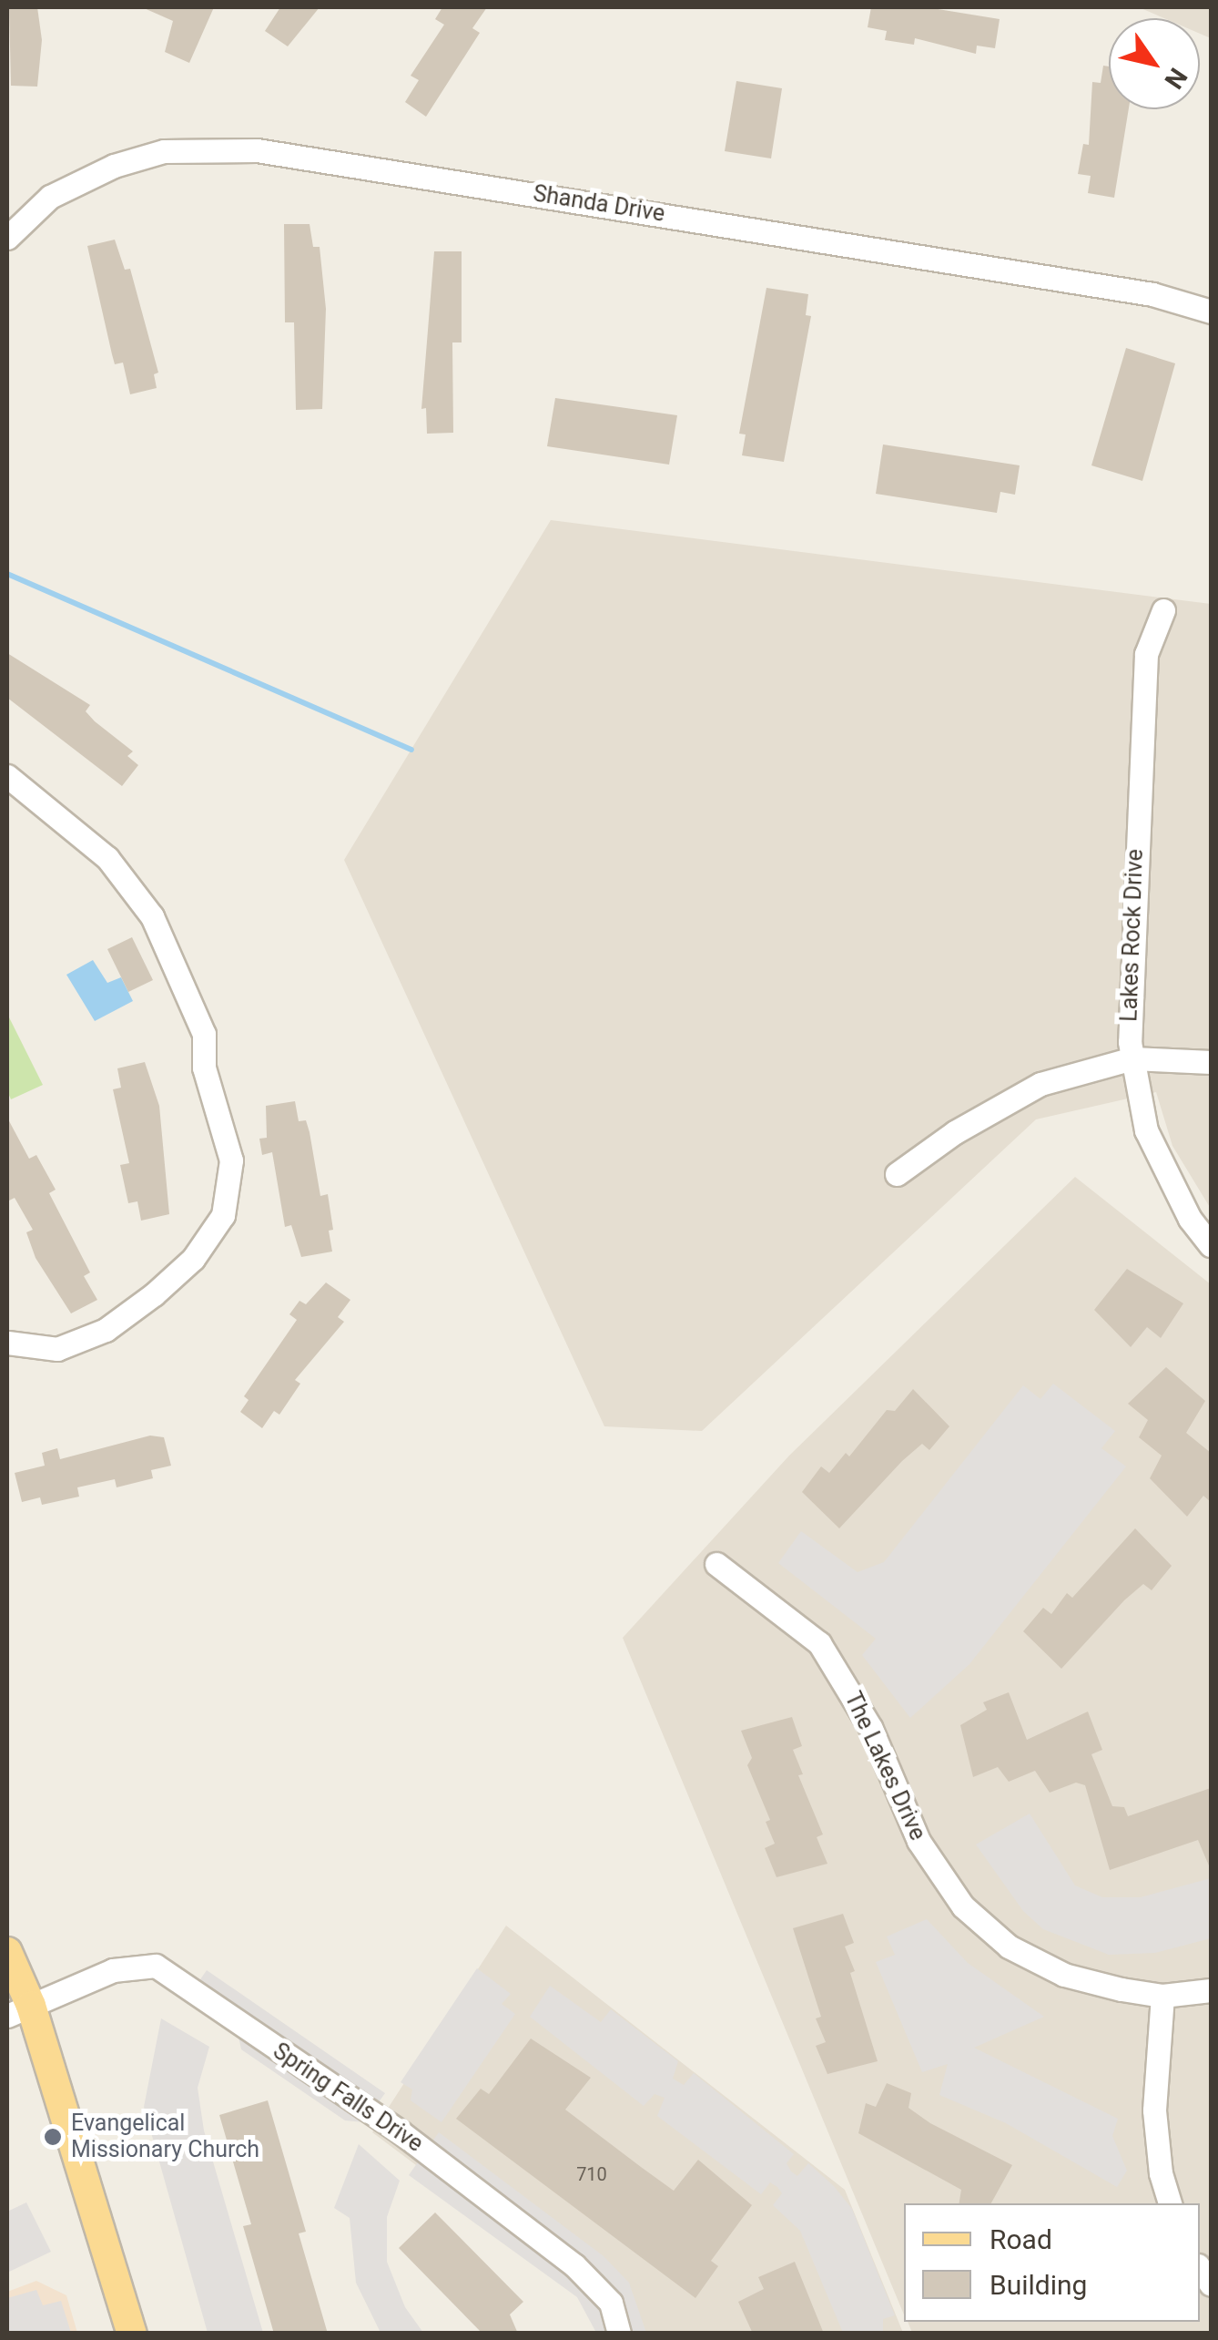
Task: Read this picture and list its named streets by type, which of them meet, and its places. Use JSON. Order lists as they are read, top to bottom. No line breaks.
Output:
{"streets":{"street":["Shanda Drive","Lakes Rock Drive","The Lakes Drive","Spring Falls Drive"]},"places":["Evangelical Missionary Church"],"house_numbers":["710"],"legend":["Road","Building"],"north":"bottom right"}
